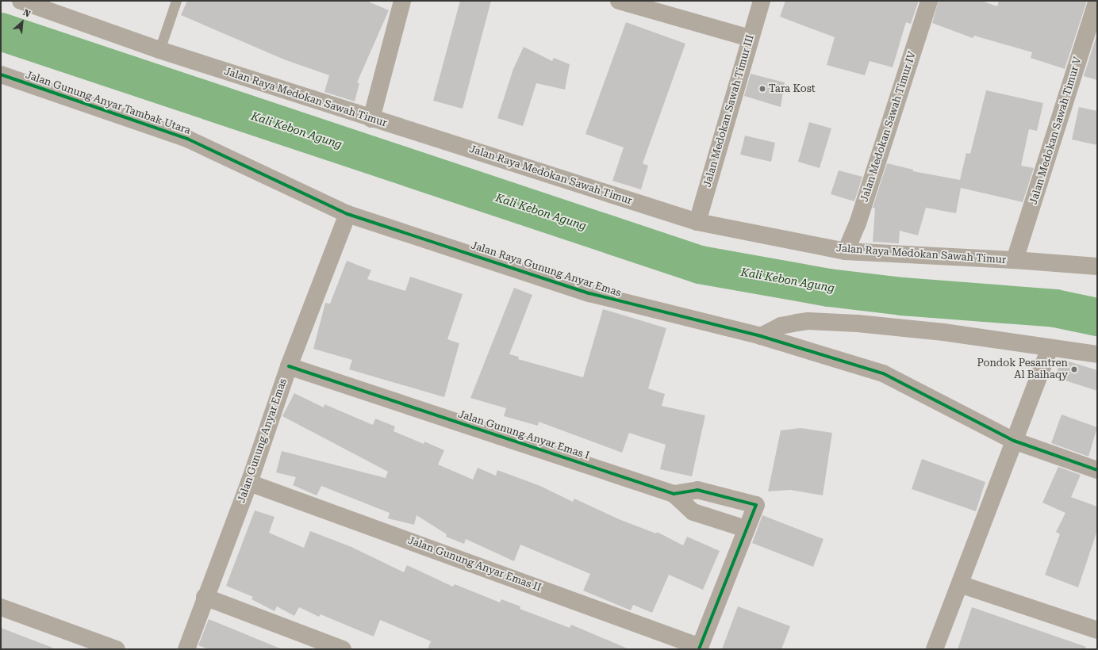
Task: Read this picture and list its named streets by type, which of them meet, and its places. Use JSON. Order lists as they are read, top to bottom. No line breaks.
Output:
{"streets":{"street":["Jalan Raya Medokan Sawah Timur","Jalan Gunung Anyar Tambak Utara","Jalan Medokan Sawah Timur III","Jalan Medokan Sawah Timur IV","Jalan Medokan Sawah Timur V","Jalan Raya Gunung Anyar Emas","Jalan Gunung Anyar Emas I","Jalan Gunung Anyar Emas","Jalan Gunung Anyar Emas II"]},"crossings":[["Jalan Raya Medokan Sawah Timur","Jalan Medokan Sawah Timur III"],["Jalan Raya Medokan Sawah Timur","Jalan Medokan Sawah Timur IV"],["Jalan Raya Medokan Sawah Timur","Jalan Medokan Sawah Timur V"],["Jalan Gunung Anyar Tambak Utara","Jalan Raya Gunung Anyar Emas"],["Jalan Gunung Anyar Tambak Utara","Jalan Gunung Anyar Emas"],["Jalan Raya Gunung Anyar Emas","Jalan Gunung Anyar Emas"],["Jalan Gunung Anyar Emas I","Jalan Gunung Anyar Emas"],["Jalan Gunung Anyar Emas","Jalan Gunung Anyar Emas II"]],"water":["Kali Kebon Agung"],"places":["Tara Kost","Pondok Pesantren Al Baihaqy"],"north":"top right"}
